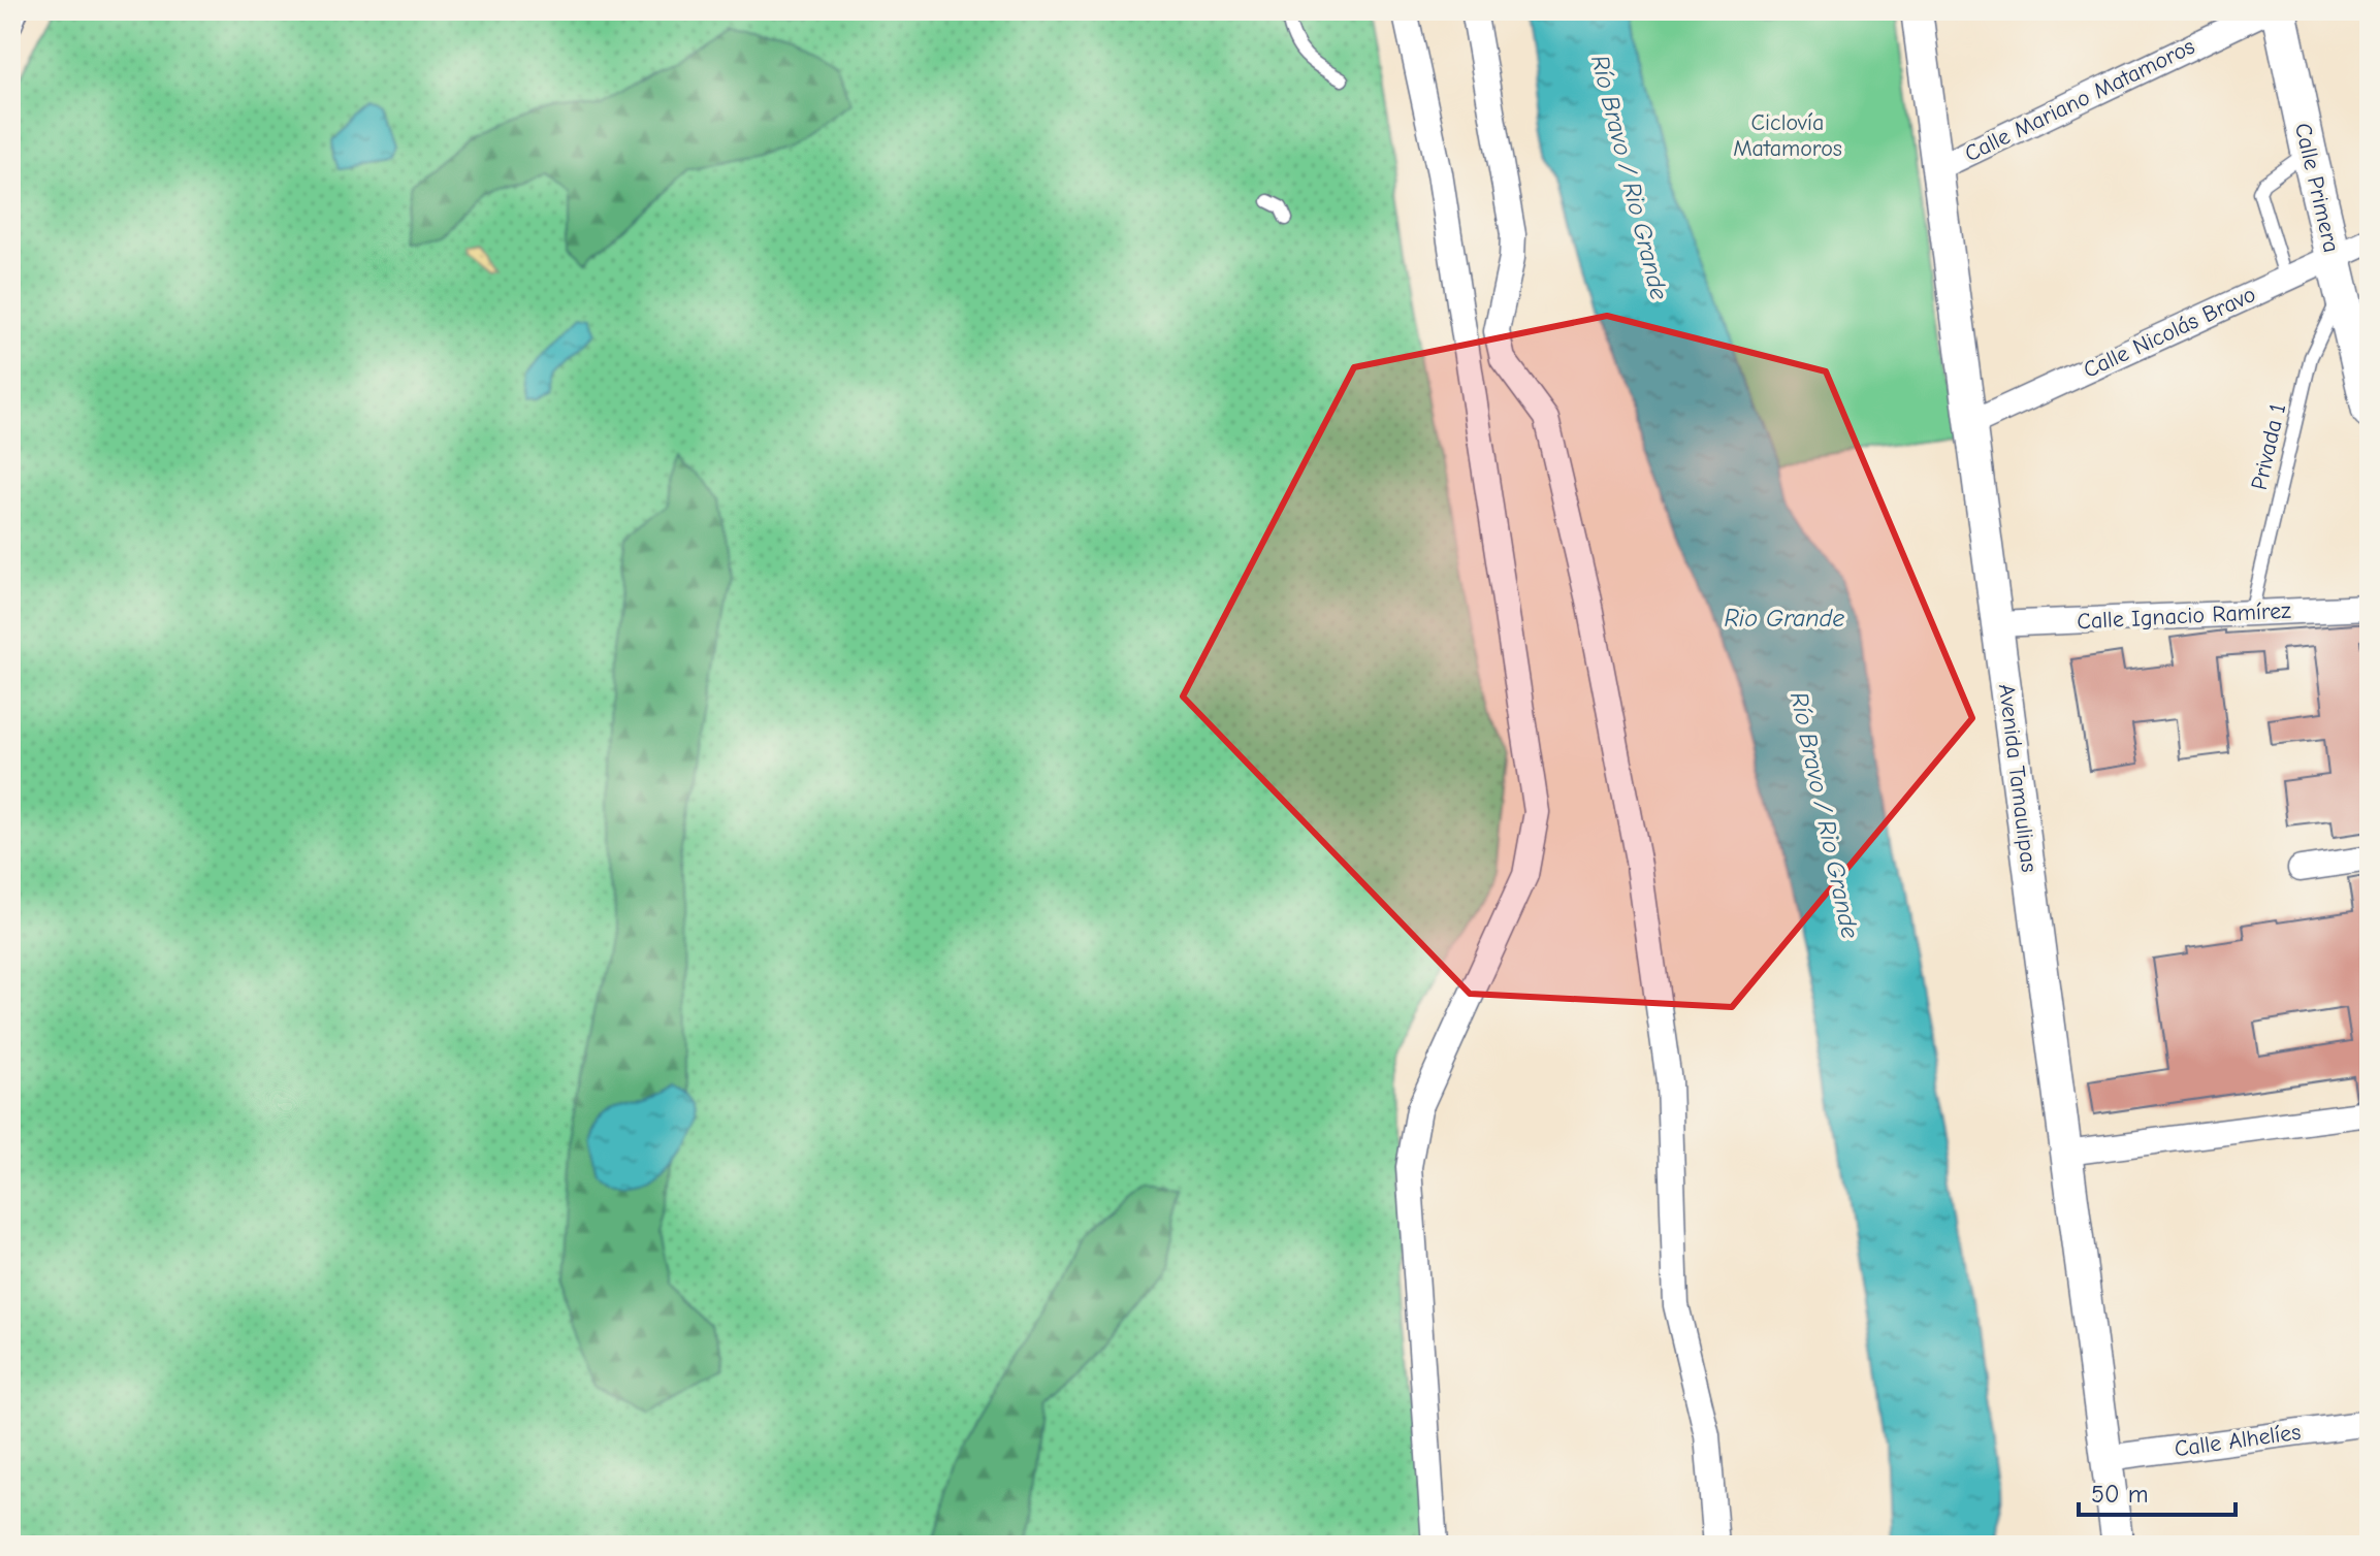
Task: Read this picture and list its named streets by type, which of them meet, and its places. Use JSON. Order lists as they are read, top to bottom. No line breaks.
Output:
{"streets":{"main road":["Calle Primera"],"street":["Calle Mariano Matamoros","Calle Nicolás Bravo","Calle Ignacio Ramírez","Avenida Tamaulipas","Calle Alhelíes"],"lane":["Privada 1"]},"crossings":[["Calle Mariano Matamoros","Avenida Tamaulipas"],["Calle Primera","Calle Nicolás Bravo"],["Calle Primera","Privada 1"],["Calle Nicolás Bravo","Avenida Tamaulipas"],["Privada 1","Calle Ignacio Ramírez"],["Calle Ignacio Ramírez","Avenida Tamaulipas"],["Avenida Tamaulipas","Calle Alhelíes"]],"water":["Río Bravo / Rio Grande","Rio Grande"],"parks":["Ciclovía Matamoros"],"scale_bar":"50 m"}
